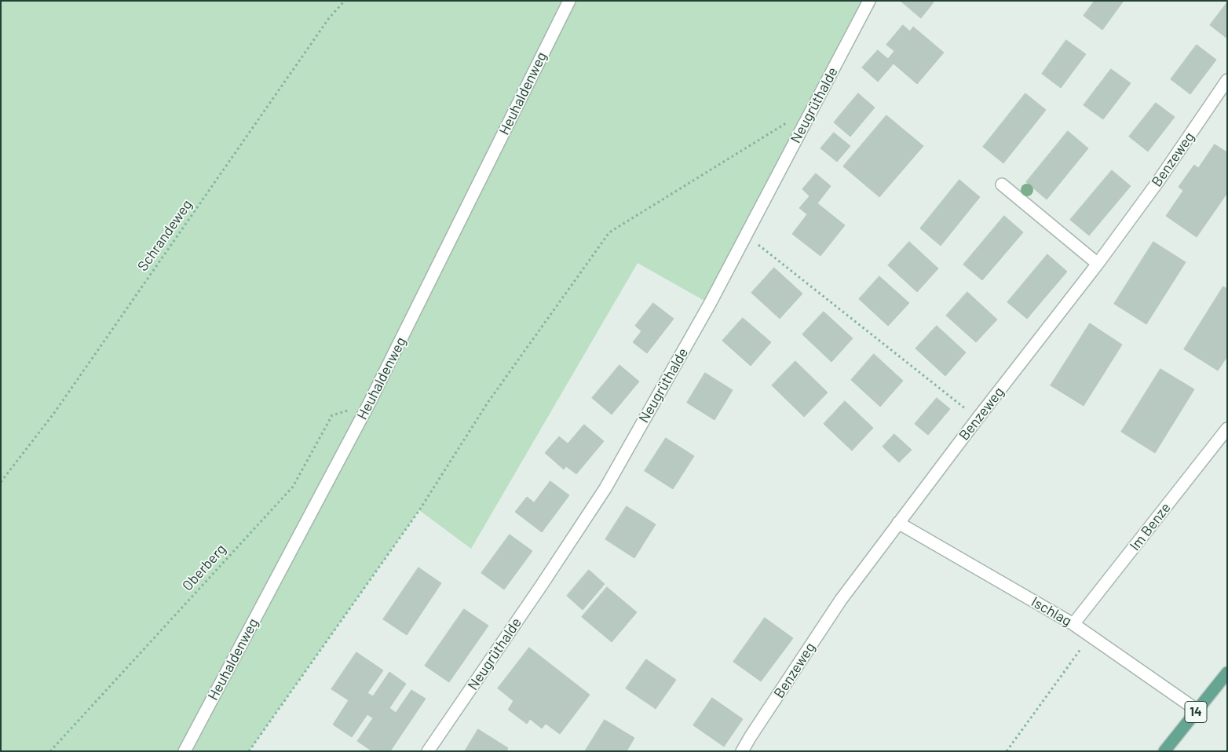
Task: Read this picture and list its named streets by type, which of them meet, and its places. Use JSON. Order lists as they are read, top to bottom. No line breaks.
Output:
{"streets":{"main road":["14"],"street":["Heuhaldenweg","Neugrüthalde","Benzeweg","Im Benze","Ischlag"],"path":["Schrandeweg","Oberberg"]},"crossings":[["Heuhaldenweg","Oberberg"],["Benzeweg","Ischlag"],["Im Benze","Ischlag"],["Ischlag","14"]]}
